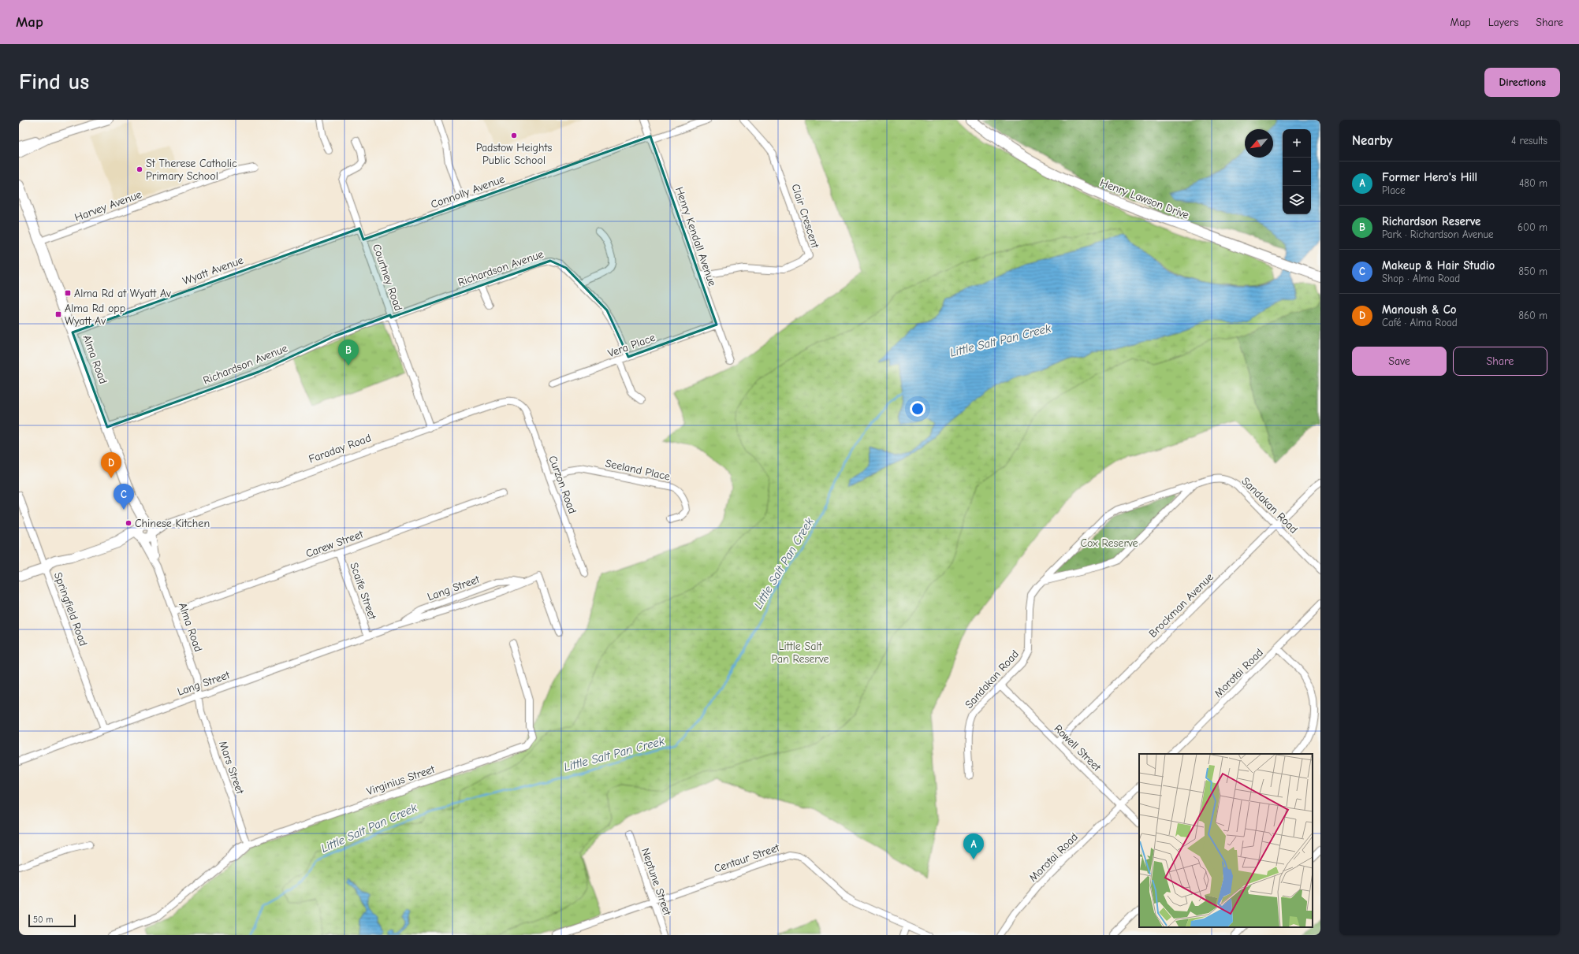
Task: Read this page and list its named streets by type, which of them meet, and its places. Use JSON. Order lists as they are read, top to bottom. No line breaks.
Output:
{"streets":{"main road":["Henry Lawson Drive","Alma Road","Faraday Road"],"street":["Connolly Avenue","Harvey Avenue","Clair Crescent","Henry Kendall Avenue","Richardson Avenue","Wyatt Avenue","Courtney Road","Vera Place","Seeland Place","Curzon Road","Sandakan Road","Carew Street","Lang Street","Scaife Street","Brockman Avenue","Springfield Road","Morotai Road","Rowell Street","Mars Street","Virginius Street","Centaur Street","Neptune Street"]},"crossings":[["Connolly Avenue","Henry Kendall Avenue"],["Connolly Avenue","Courtney Road"],["Harvey Avenue","Alma Road"],["Clair Crescent","Henry Kendall Avenue"],["Henry Kendall Avenue","Vera Place"],["Richardson Avenue","Courtney Road"],["Richardson Avenue","Vera Place"],["Richardson Avenue","Alma Road"],["Wyatt Avenue","Courtney Road"],["Wyatt Avenue","Alma Road"],["Courtney Road","Faraday Road"],["Alma Road","Faraday Road"],["Alma Road","Carew Street"],["Alma Road","Lang Street"],["Alma Road","Mars Street"],["Faraday Road","Curzon Road"],["Faraday Road","Springfield Road"],["Seeland Place","Curzon Road"],["Sandakan Road","Brockman Avenue"],["Sandakan Road","Rowell Street"],["Carew Street","Scaife Street"],["Lang Street","Scaife Street"],["Lang Street","Springfield Road"],["Lang Street","Mars Street"],["Brockman Avenue","Rowell Street"],["Morotai Road","Rowell Street"],["Mars Street","Virginius Street"],["Centaur Street","Neptune Street"]],"water":["Little Salt Pan Creek"],"parks":["Cox Reserve","Little Salt Pan Reserve"],"places":{"other":["Padstow Heights Public School","St Therese Catholic Primary School","Chinese Kitchen"],"transit":["Alma Rd at Wyatt Av","Alma Rd opp Wyatt Av"]},"scale_bar":"50 m","north":"bottom left","page":{"header":"Map","nav":["Map","Layers","Share"],"buttons":["Directions",["Save","Share"]],"title":"Find us","heading":["Nearby","4 results"],"map_buttons":["+","−"],"list":[{"mark":"A","name":"Former Hero's Hill","note":"Place","value":"480 m"},{"mark":"B","name":"Richardson Reserve","note":"Park · Richardson Avenue","value":"600 m"},{"mark":"C","name":"Makeup & Hair Studio","note":"Shop · Alma Road","value":"850 m"},{"mark":"D","name":"Manoush & Co","note":"Café · Alma Road","value":"860 m"}],"pins":["B","D","C","A"],"scale":"50 m"}}
